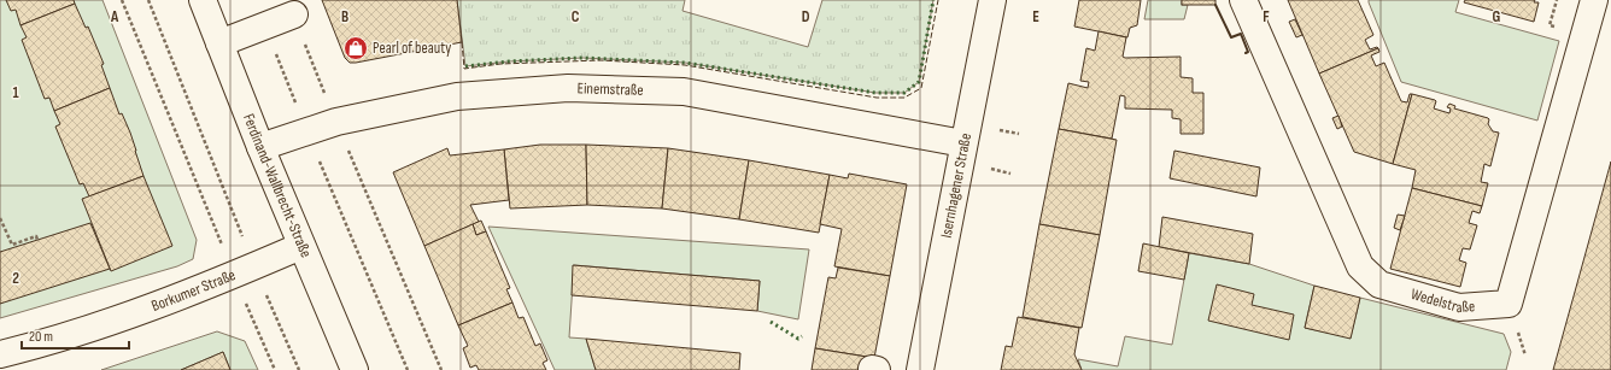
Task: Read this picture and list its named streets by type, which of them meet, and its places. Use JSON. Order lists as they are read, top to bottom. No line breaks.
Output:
{"streets":{"street":["Einemstraße","Isernhagener Straße","Ferdinand-Wallbrecht-Straße","Borkumer Straße","Wedelstraße"]},"crossings":[["Einemstraße","Isernhagener Straße"],["Einemstraße","Ferdinand-Wallbrecht-Straße"],["Ferdinand-Wallbrecht-Straße","Borkumer Straße"]],"places":{"shop":["Pearl of beauty"]},"scale_bar":"20 m","grid":{"columns":["A","B","C","D","E","F","G"],"rows":["1","2"]}}
